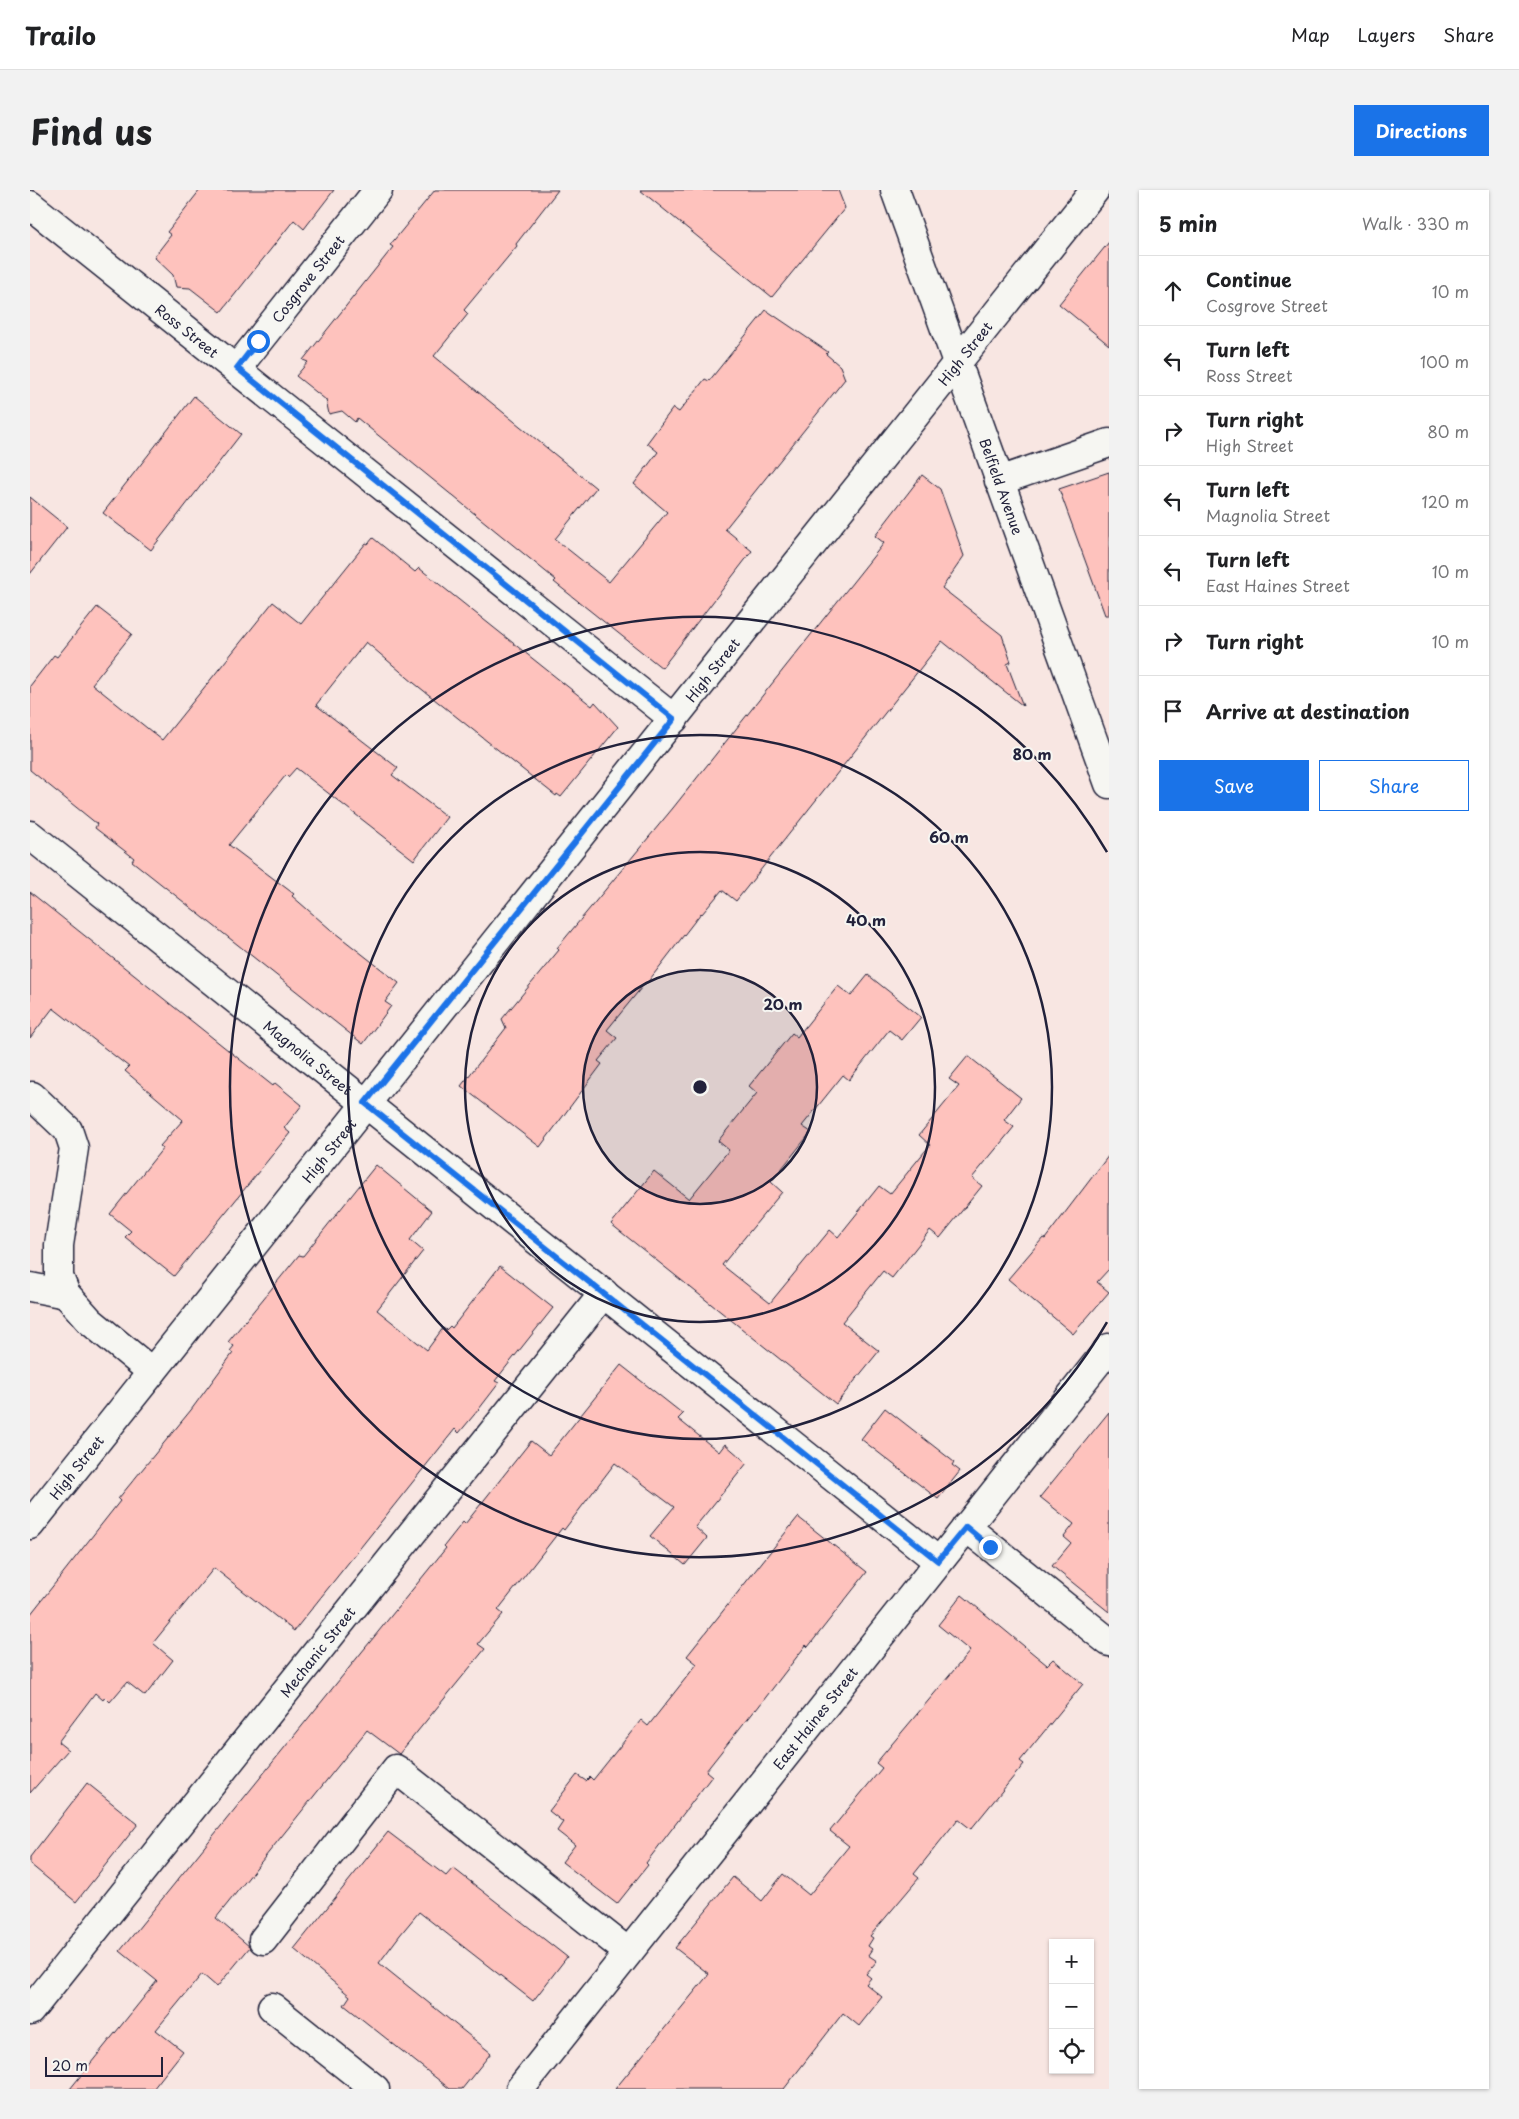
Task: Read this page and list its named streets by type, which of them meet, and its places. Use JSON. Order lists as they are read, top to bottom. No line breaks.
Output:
{"streets":{"street":["Cosgrove Street","Ross Street","High Street","Belfield Avenue","Magnolia Street","Mechanic Street","East Haines Street"]},"crossings":[["Cosgrove Street","Ross Street"],["Ross Street","High Street"],["High Street","Belfield Avenue"],["High Street","Magnolia Street"],["Magnolia Street","Mechanic Street"],["Magnolia Street","East Haines Street"]],"scale_bar":"20 m","page":{"header":"Trailo","nav":["Map","Layers","Share"],"title":"Find us","buttons":["Directions",["Save","Share"]],"heading":["5 min","Walk · 330 m"],"list":[["Continue","Cosgrove Street","10 m"],["Turn left","Ross Street","100 m"],["Turn right","High Street","80 m"],["Turn left","Magnolia Street","120 m"],["Turn left","East Haines Street","10 m"],["Turn right","10 m"],"Arrive at destination"],"map_buttons":["+","−"],"scale":"20 m"},"rings":["80 m","60 m","40 m","20 m"]}
